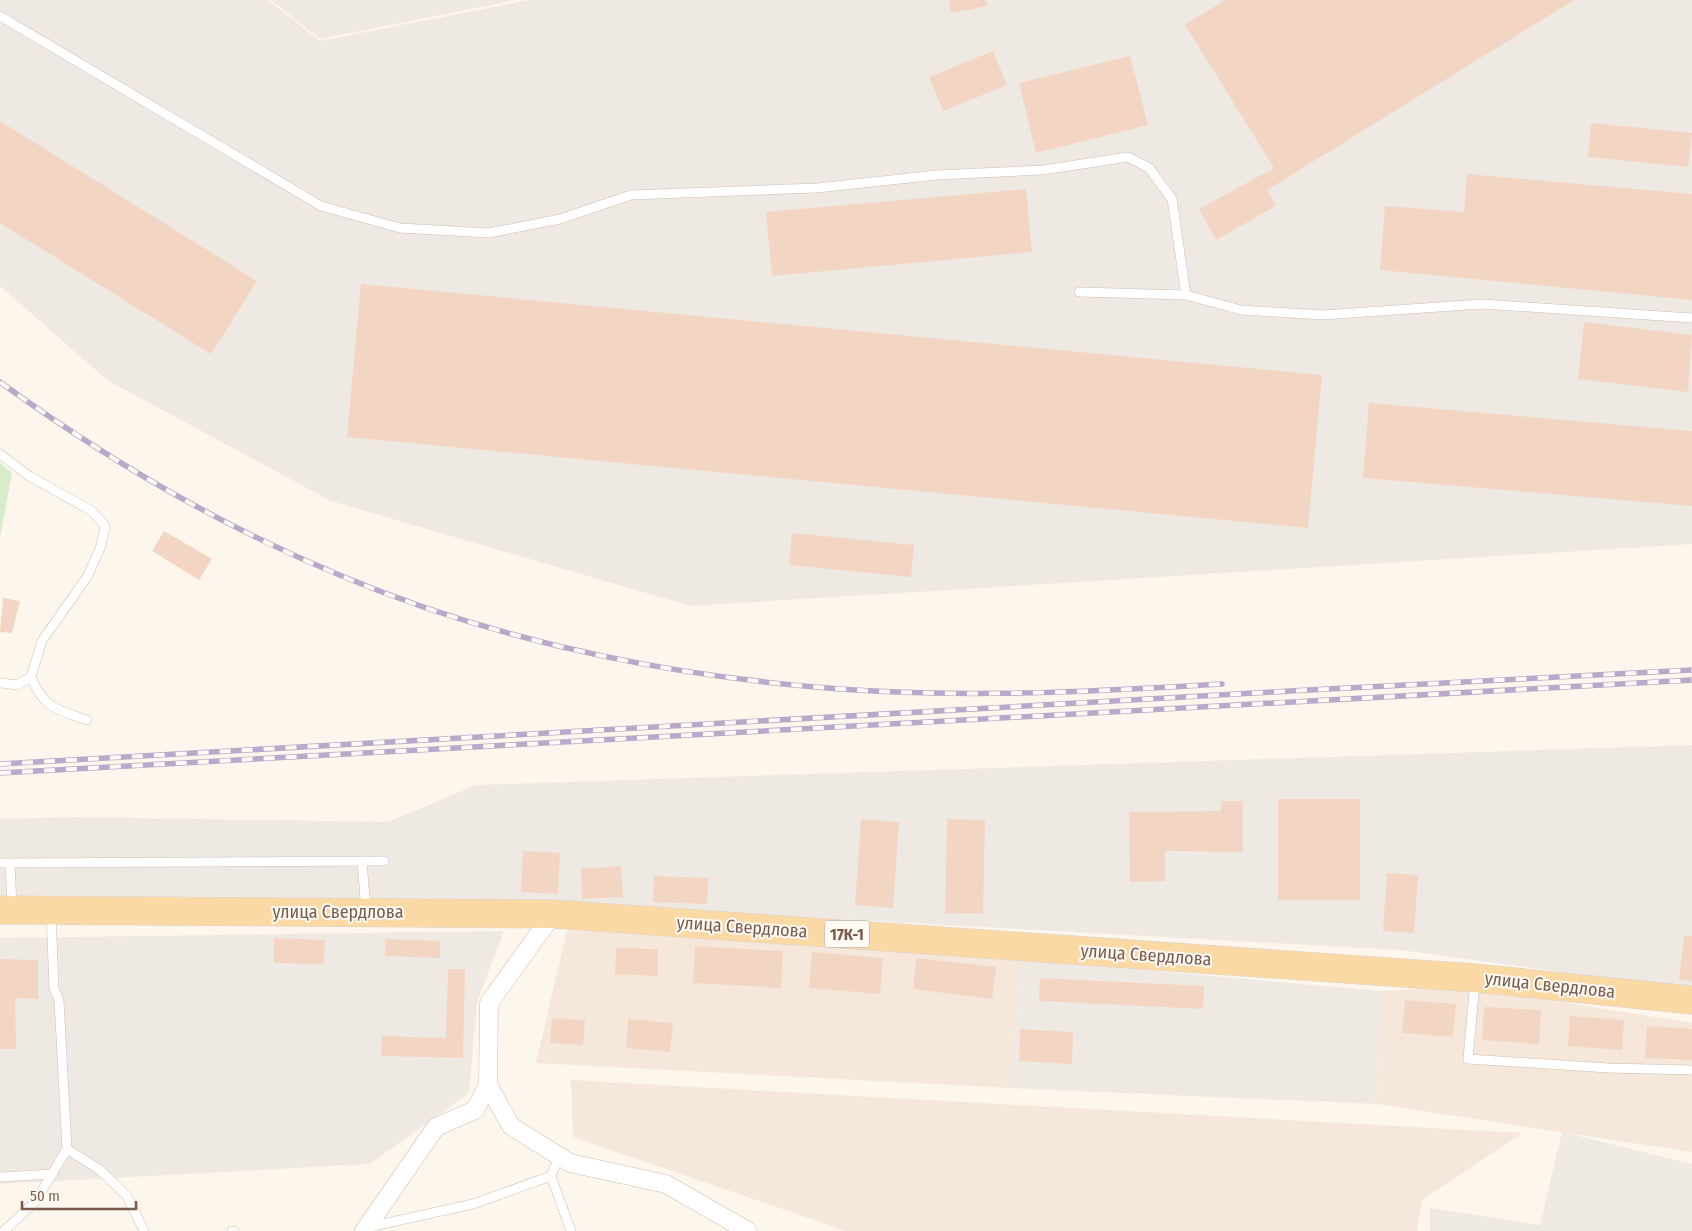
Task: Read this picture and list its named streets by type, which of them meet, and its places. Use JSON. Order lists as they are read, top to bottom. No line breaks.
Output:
{"streets":{"main road":["улица Свердлова","17К-1"]},"scale_bar":"50 m"}
